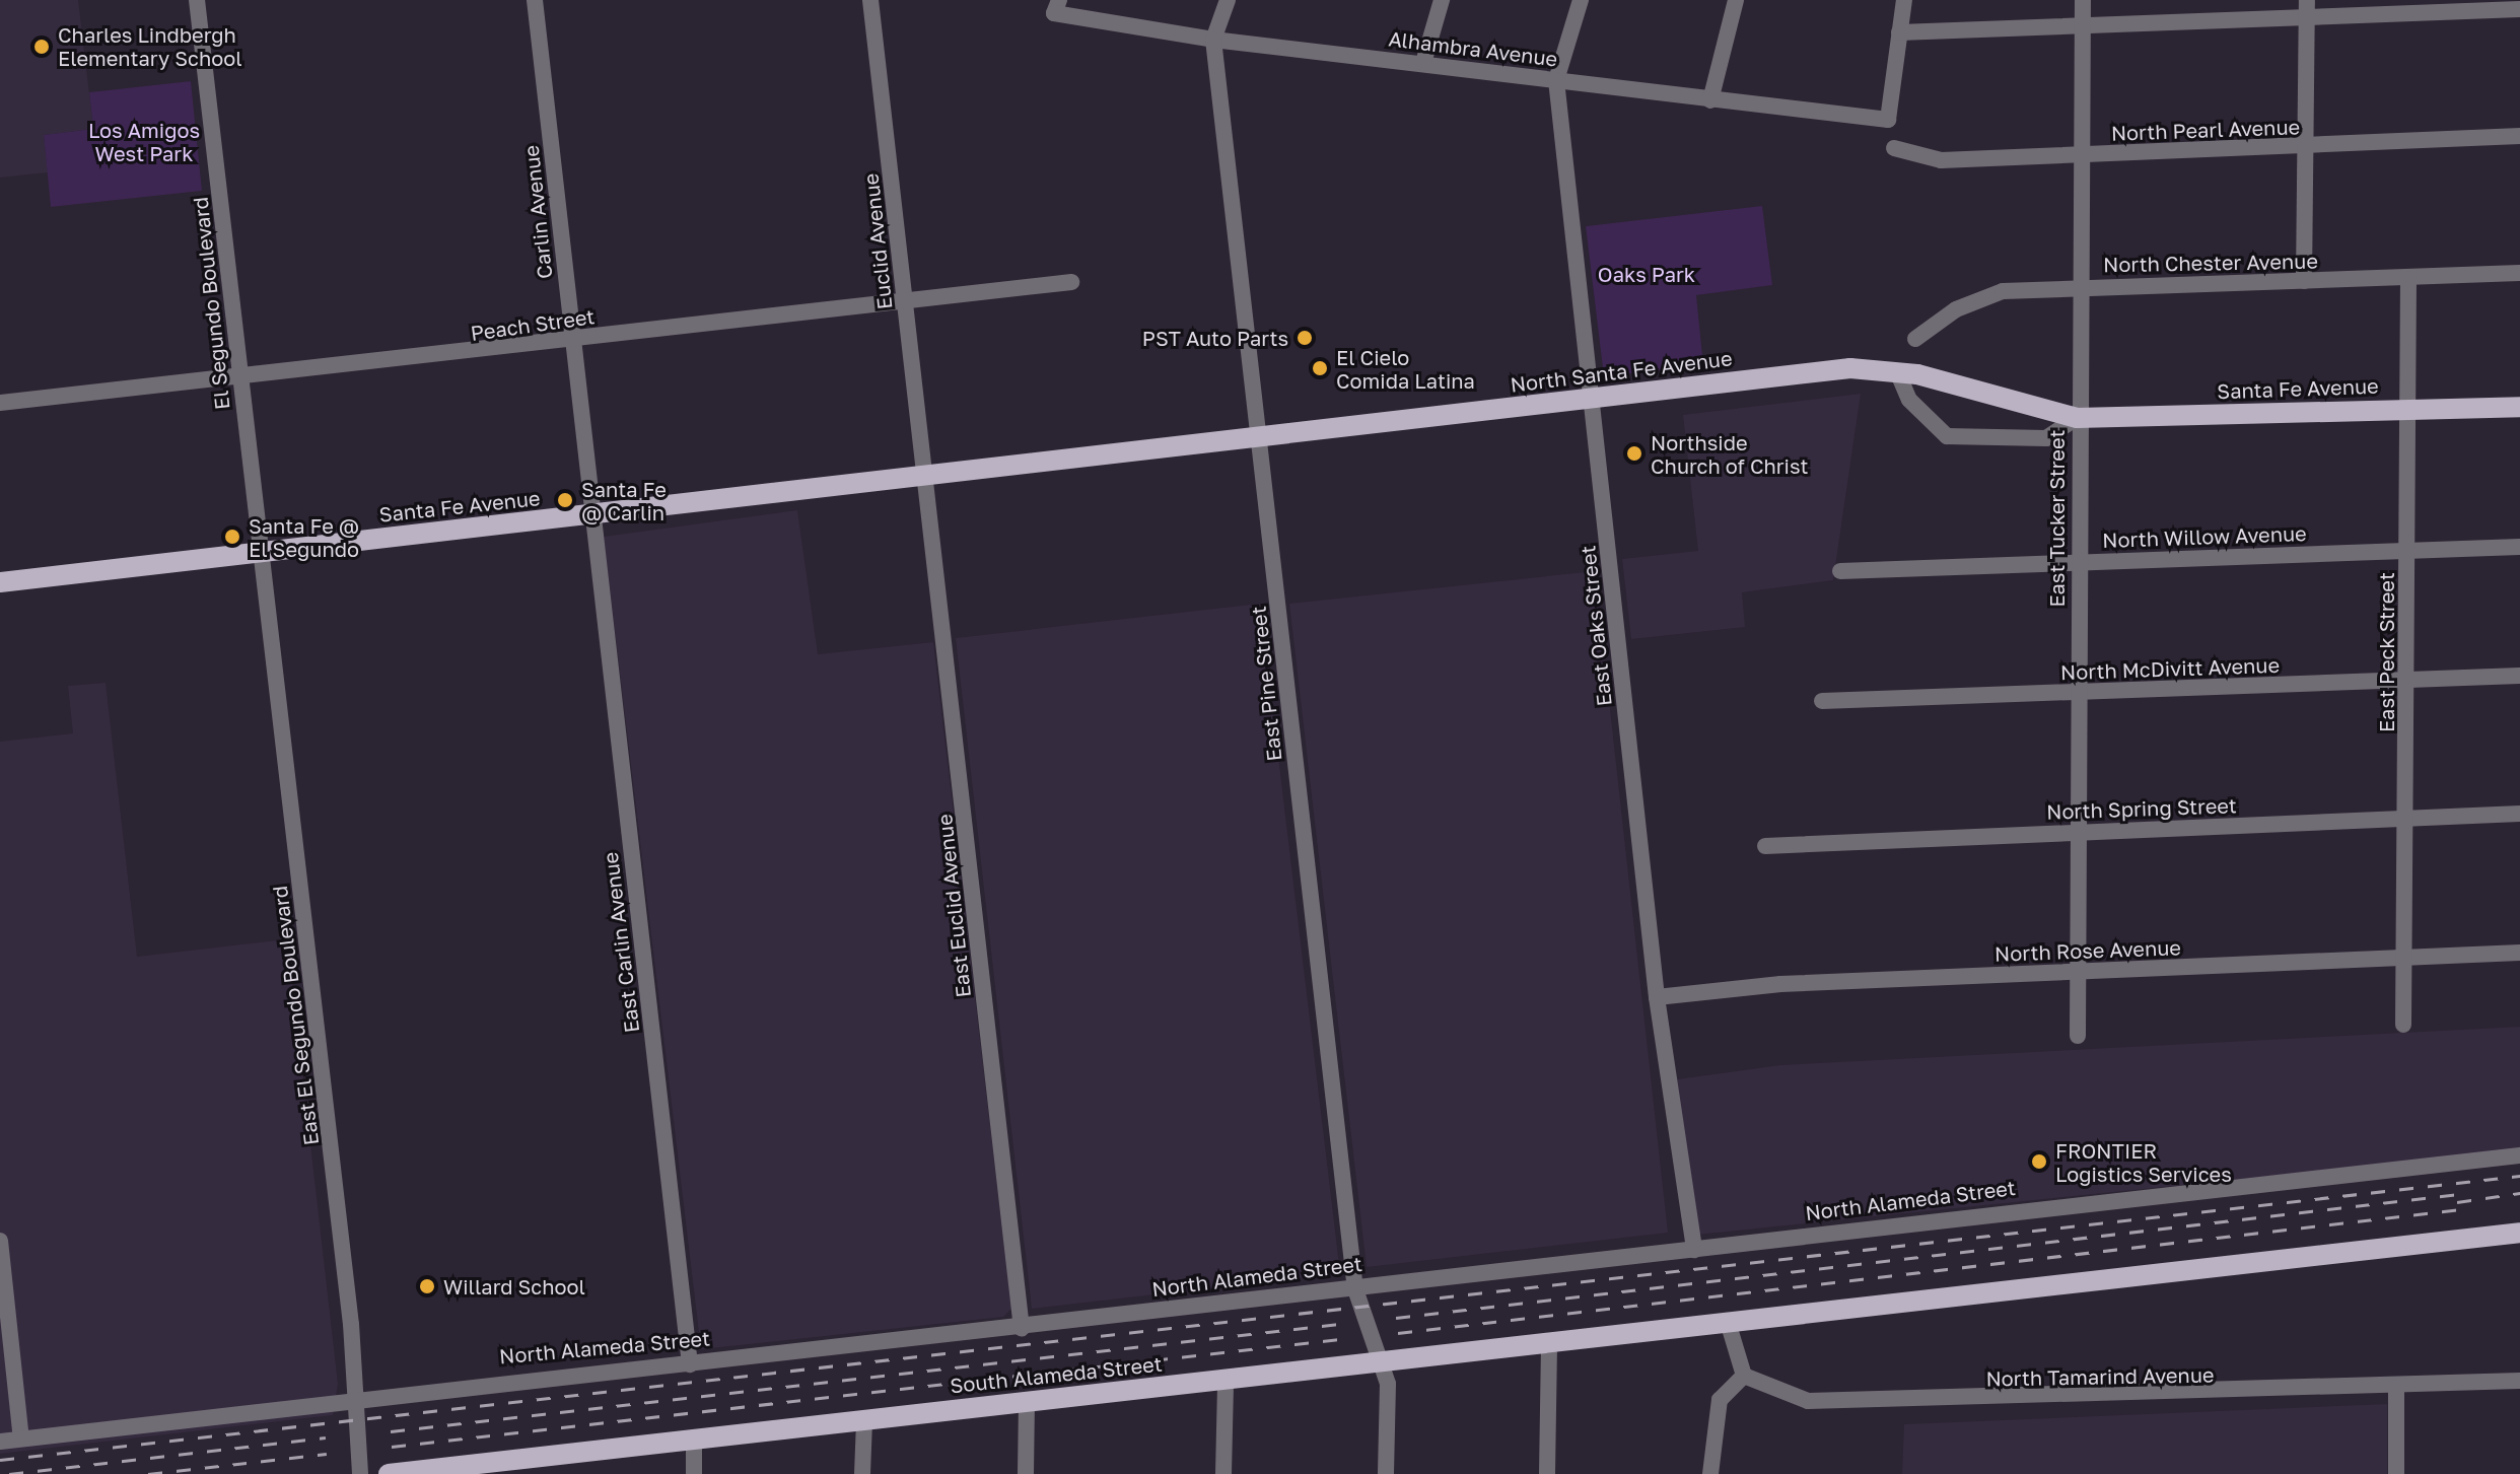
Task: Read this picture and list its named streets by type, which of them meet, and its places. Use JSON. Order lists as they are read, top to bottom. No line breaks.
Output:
{"streets":{"main road":["North Santa Fe Avenue","Santa Fe Avenue","South Alameda Street"],"street":["Alhambra Avenue","North Pearl Avenue","Carlin Avenue","Euclid Avenue","North Chester Avenue","El Segundo Boulevard","Peach Street","East Tucker Street","North Willow Avenue","East Oaks Street","East Peck Street","North McDivitt Avenue","East Pine Street","North Spring Street","East Euclid Avenue","East Carlin Avenue","North Rose Avenue","East El Segundo Boulevard","North Alameda Street","North Tamarind Avenue"]},"crossings":[["Alhambra Avenue","East Oaks Street"],["Alhambra Avenue","East Pine Street"],["North Pearl Avenue","East Tucker Street"],["Carlin Avenue","Peach Street"],["Carlin Avenue","Santa Fe Avenue"],["Carlin Avenue","East Carlin Avenue"],["Euclid Avenue","Peach Street"],["Euclid Avenue","North Santa Fe Avenue"],["Euclid Avenue","Santa Fe Avenue"],["Euclid Avenue","East Euclid Avenue"],["North Chester Avenue","East Tucker Street"],["North Chester Avenue","East Peck Street"],["El Segundo Boulevard","Peach Street"],["El Segundo Boulevard","Santa Fe Avenue"],["El Segundo Boulevard","East El Segundo Boulevard"],["North Santa Fe Avenue","Santa Fe Avenue"],["North Santa Fe Avenue","East Tucker Street"],["North Santa Fe Avenue","East Oaks Street"],["North Santa Fe Avenue","East Pine Street"],["North Santa Fe Avenue","East Euclid Avenue"],["Santa Fe Avenue","East Tucker Street"],["Santa Fe Avenue","East Peck Street"],["Santa Fe Avenue","East Euclid Avenue"],["Santa Fe Avenue","East Carlin Avenue"],["Santa Fe Avenue","East El Segundo Boulevard"],["East Tucker Street","North Willow Avenue"],["East Tucker Street","North McDivitt Avenue"],["East Tucker Street","North Spring Street"],["East Tucker Street","North Rose Avenue"],["North Willow Avenue","East Peck Street"],["East Oaks Street","North Rose Avenue"],["East Oaks Street","North Alameda Street"],["East Peck Street","North McDivitt Avenue"],["East Peck Street","North Spring Street"],["East Peck Street","North Rose Avenue"],["East Pine Street","North Alameda Street"],["East Pine Street","South Alameda Street"],["East Euclid Avenue","North Alameda Street"],["East Carlin Avenue","North Alameda Street"],["East El Segundo Boulevard","North Alameda Street"]],"parks":["Los Amigos West Park","Oaks Park"],"places":["Charles Lindbergh Elementary School","PST Auto Parts","El Cielo Comida Latina","Northside Church of Christ","Santa Fe @ Carlin","Santa Fe @ El Segundo","FRONTIER Logistics Services","Willard School"]}
